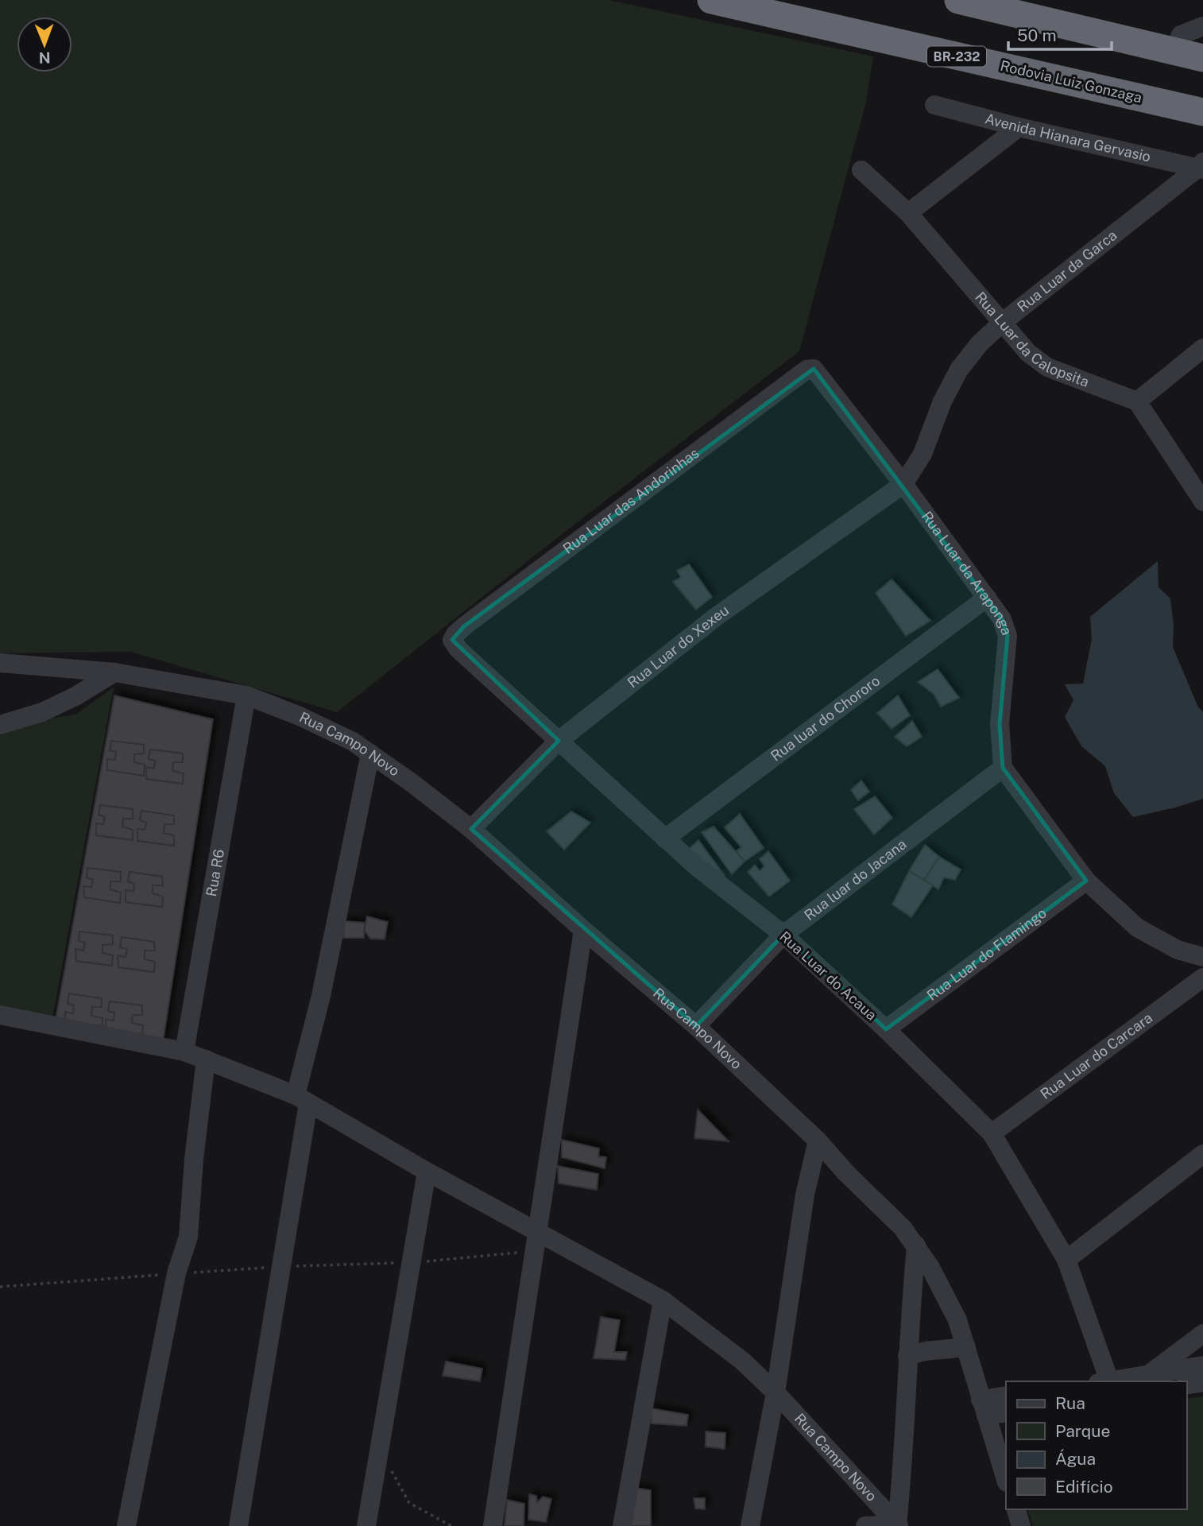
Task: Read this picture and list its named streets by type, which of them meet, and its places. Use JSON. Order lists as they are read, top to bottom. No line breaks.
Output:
{"streets":{"highway":["BR-232","Rodovia Luiz Gonzaga"],"street":["Avenida Hianara Gervasio","Rua Luar da Garca","Rua Luar da Calopsita","Rua Luar das Andorinhas","Rua Luar da Araponga","Rua Luar do Xexeu","Rua luar do Chororo","Rua Campo Novo","Rua R6","Rua luar do Jacana","Rua Luar do Flamingo","Rua Luar do Acaua","Rua Luar do Carcara"]},"crossings":[["Avenida Hianara Gervasio","Rua Luar da Garca"],["Rua Luar da Garca","Rua Luar da Calopsita"],["Rua Luar da Garca","Rua Luar da Araponga"],["Rua Luar da Garca","Rua Luar do Xexeu"],["Rua Luar das Andorinhas","Rua Luar da Araponga"],["Rua Luar das Andorinhas","Rua Luar do Acaua"],["Rua Luar da Araponga","Rua Luar do Xexeu"],["Rua Luar da Araponga","Rua luar do Chororo"],["Rua Luar da Araponga","Rua luar do Jacana"],["Rua Luar do Xexeu","Rua Campo Novo"],["Rua Luar do Xexeu","Rua Luar do Acaua"],["Rua luar do Chororo","Rua Luar do Acaua"],["Rua Campo Novo","Rua R6"],["Rua Campo Novo","Rua luar do Jacana"],["Rua luar do Jacana","Rua Luar do Acaua"],["Rua Luar do Flamingo","Rua Luar do Acaua"],["Rua Luar do Acaua","Rua Luar do Carcara"]],"legend":["Rua","Parque","Água","Edifício"],"scale_bar":"50 m","north":"bottom"}
